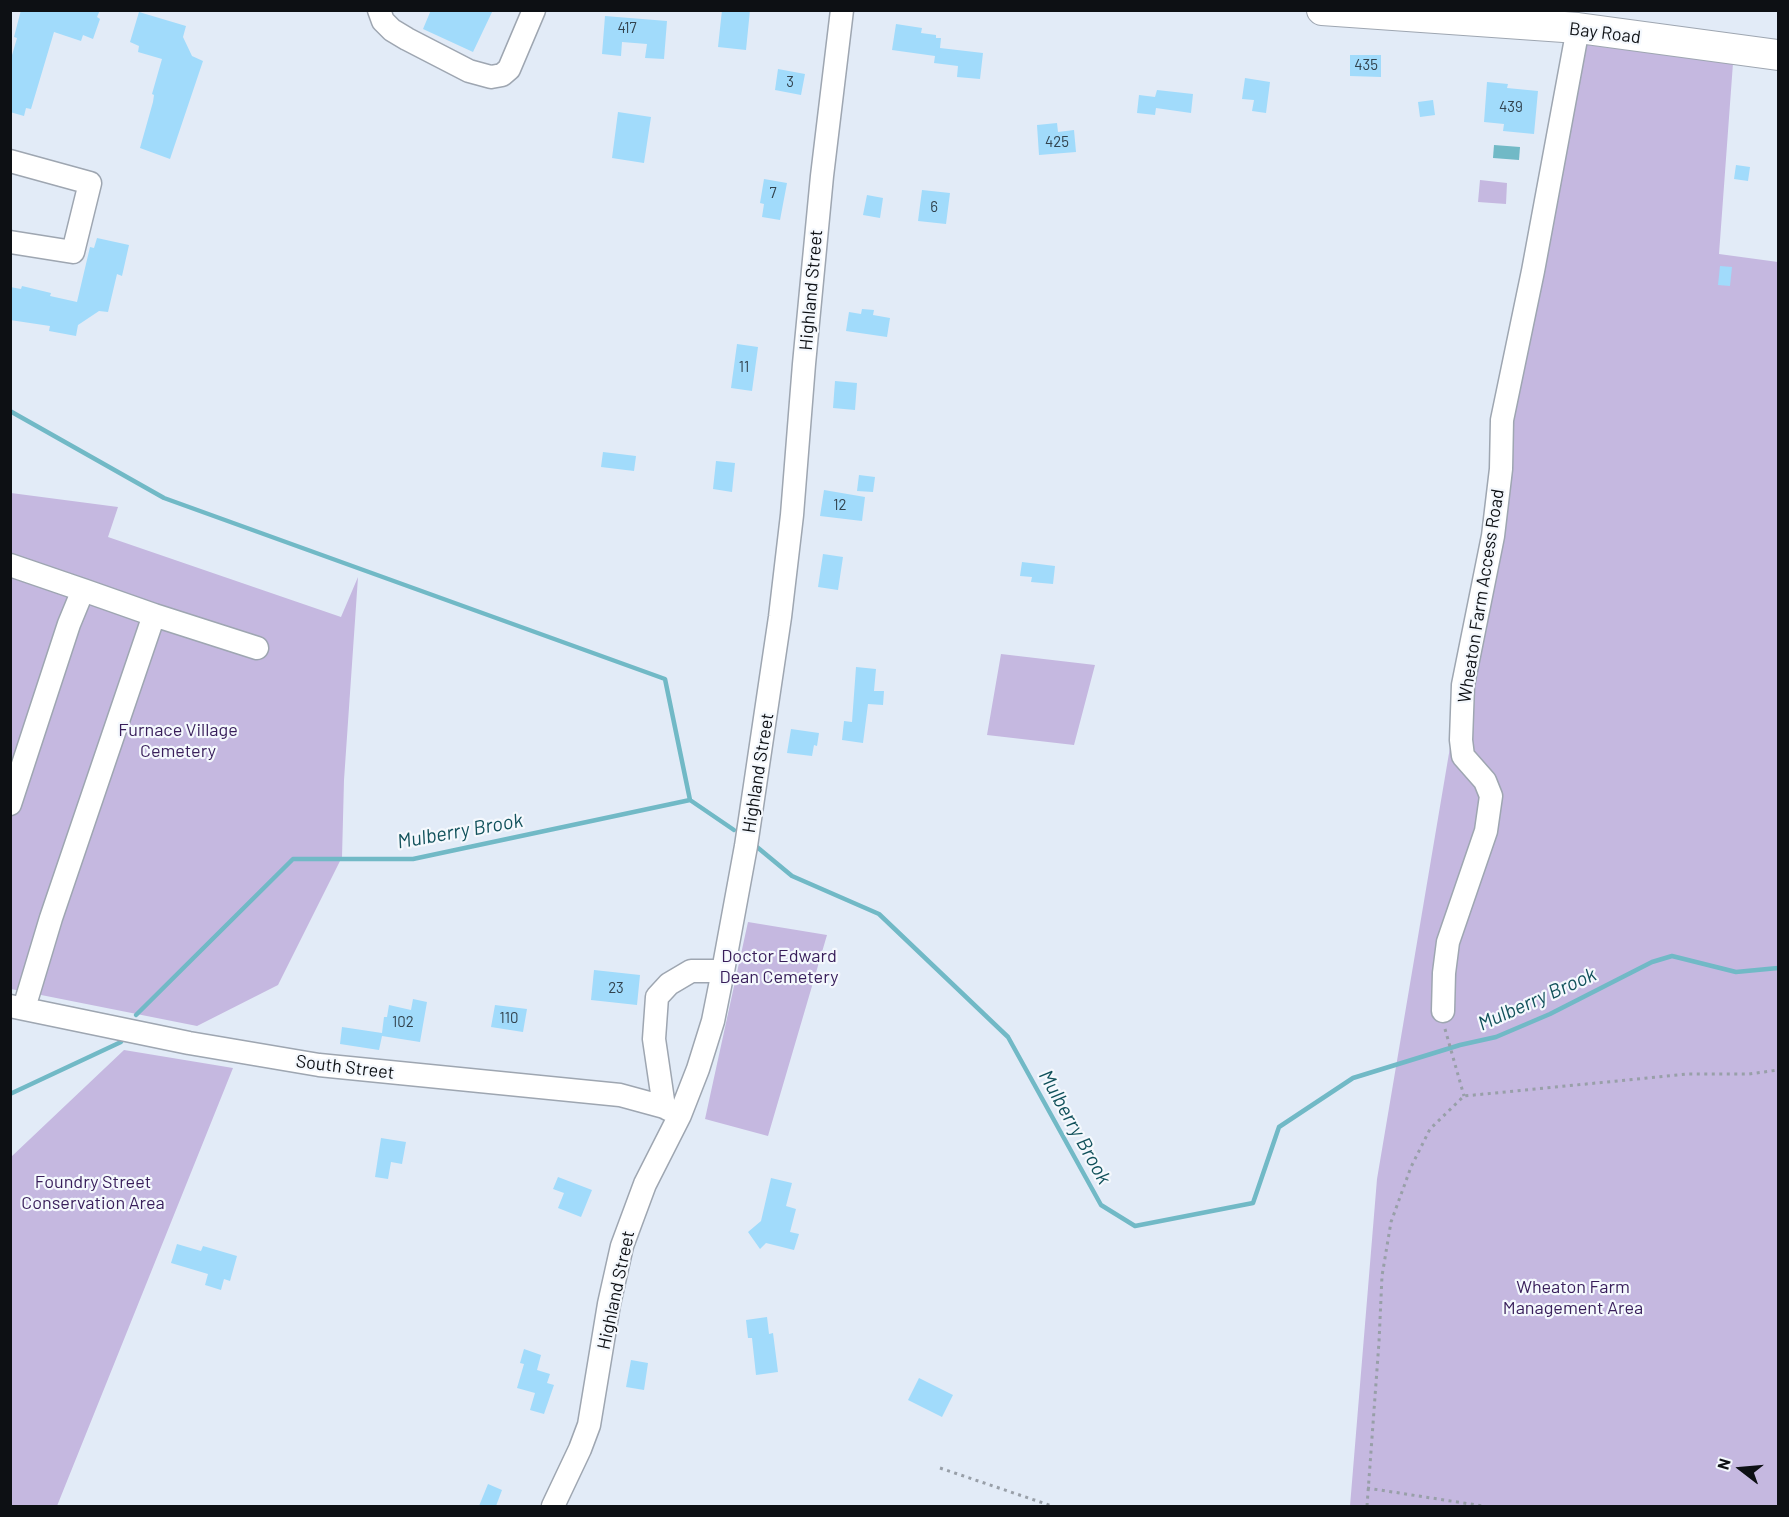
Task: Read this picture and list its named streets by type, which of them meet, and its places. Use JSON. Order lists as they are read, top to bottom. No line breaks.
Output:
{"streets":{"main road":["Bay Road"],"street":["Highland Street","Wheaton Farm Access Road","South Street"]},"crossings":[["Bay Road","Wheaton Farm Access Road"],["Highland Street","South Street"]],"water":["Mulberry Brook"],"parks":["Furnace Village Cemetery","Doctor Edward Dean Cemetery","Foundry Street Conservation Area","Wheaton Farm Management Area"],"house_numbers":["417","435","3","439","425","7","6","11","12","23","110","102"],"north":"left"}
